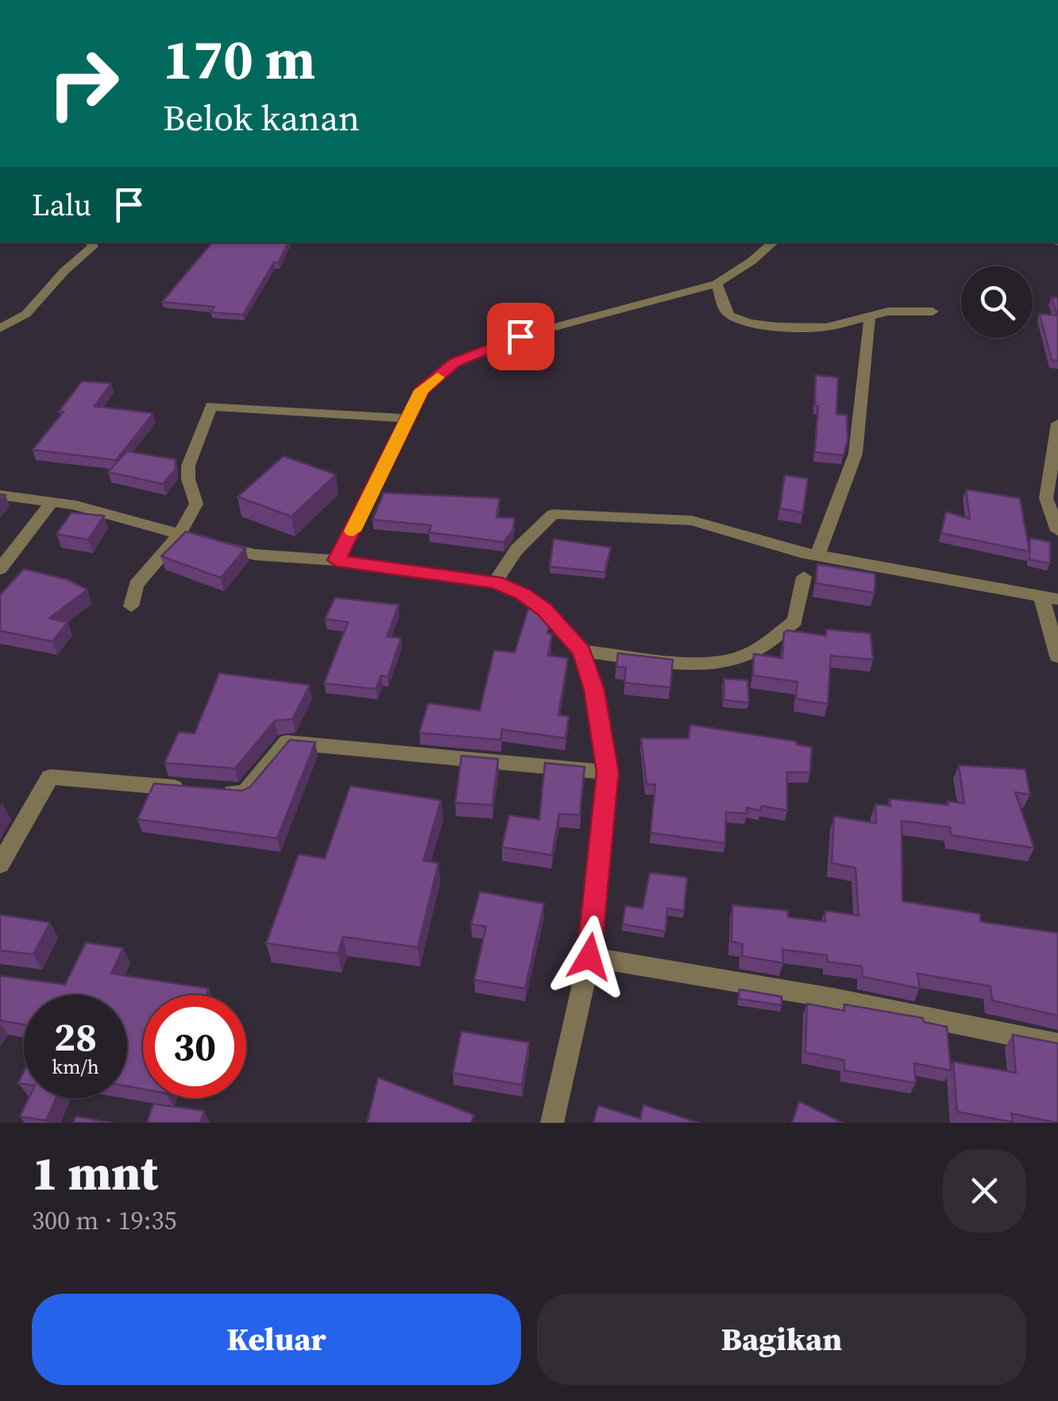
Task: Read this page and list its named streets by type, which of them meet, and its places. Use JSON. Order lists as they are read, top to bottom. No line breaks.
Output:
{"page":{"turn":["170 m","Belok kanan"],"then":"Lalu","speed":"28 km/h","limit":"30","heading":["1 mnt","300 m · 19:35"],"buttons":["Keluar","Bagikan"]}}
